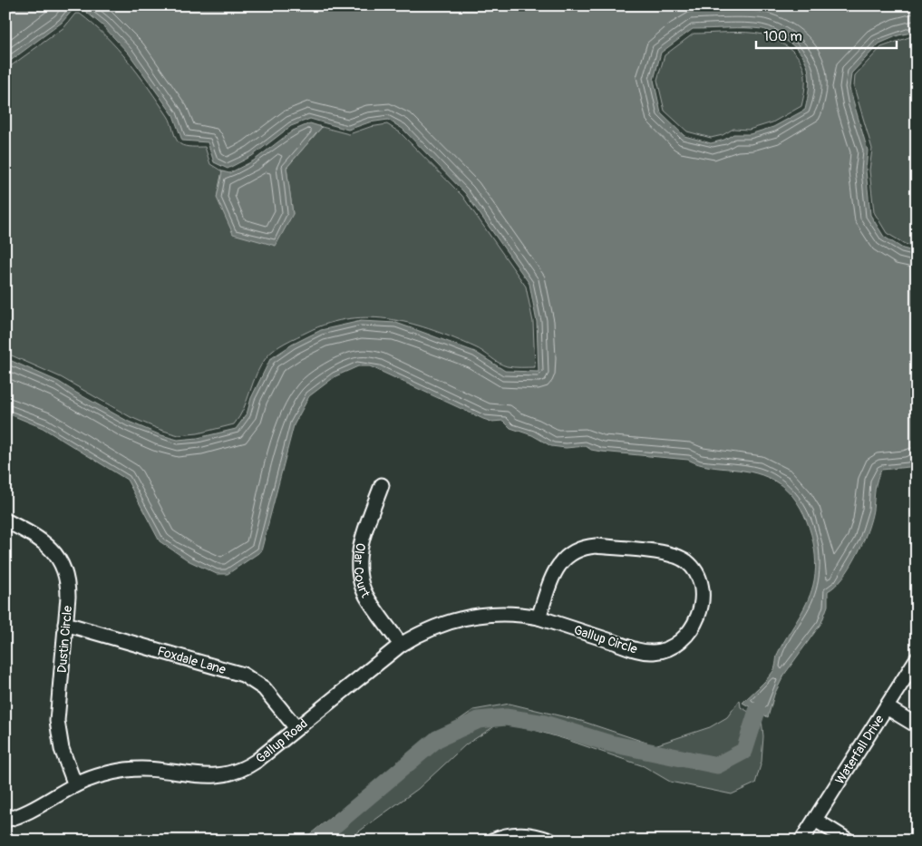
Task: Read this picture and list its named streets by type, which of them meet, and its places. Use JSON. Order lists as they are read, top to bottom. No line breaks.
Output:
{"streets":{"street":["Olar Court","Dustin Circle","Gallup Circle","Foxdale Lane","Gallup Road","Waterfall Drive"]},"crossings":[["Olar Court","Gallup Road"],["Dustin Circle","Foxdale Lane"],["Dustin Circle","Gallup Road"],["Gallup Circle","Gallup Road"],["Foxdale Lane","Gallup Road"]],"scale_bar":"100 m"}
